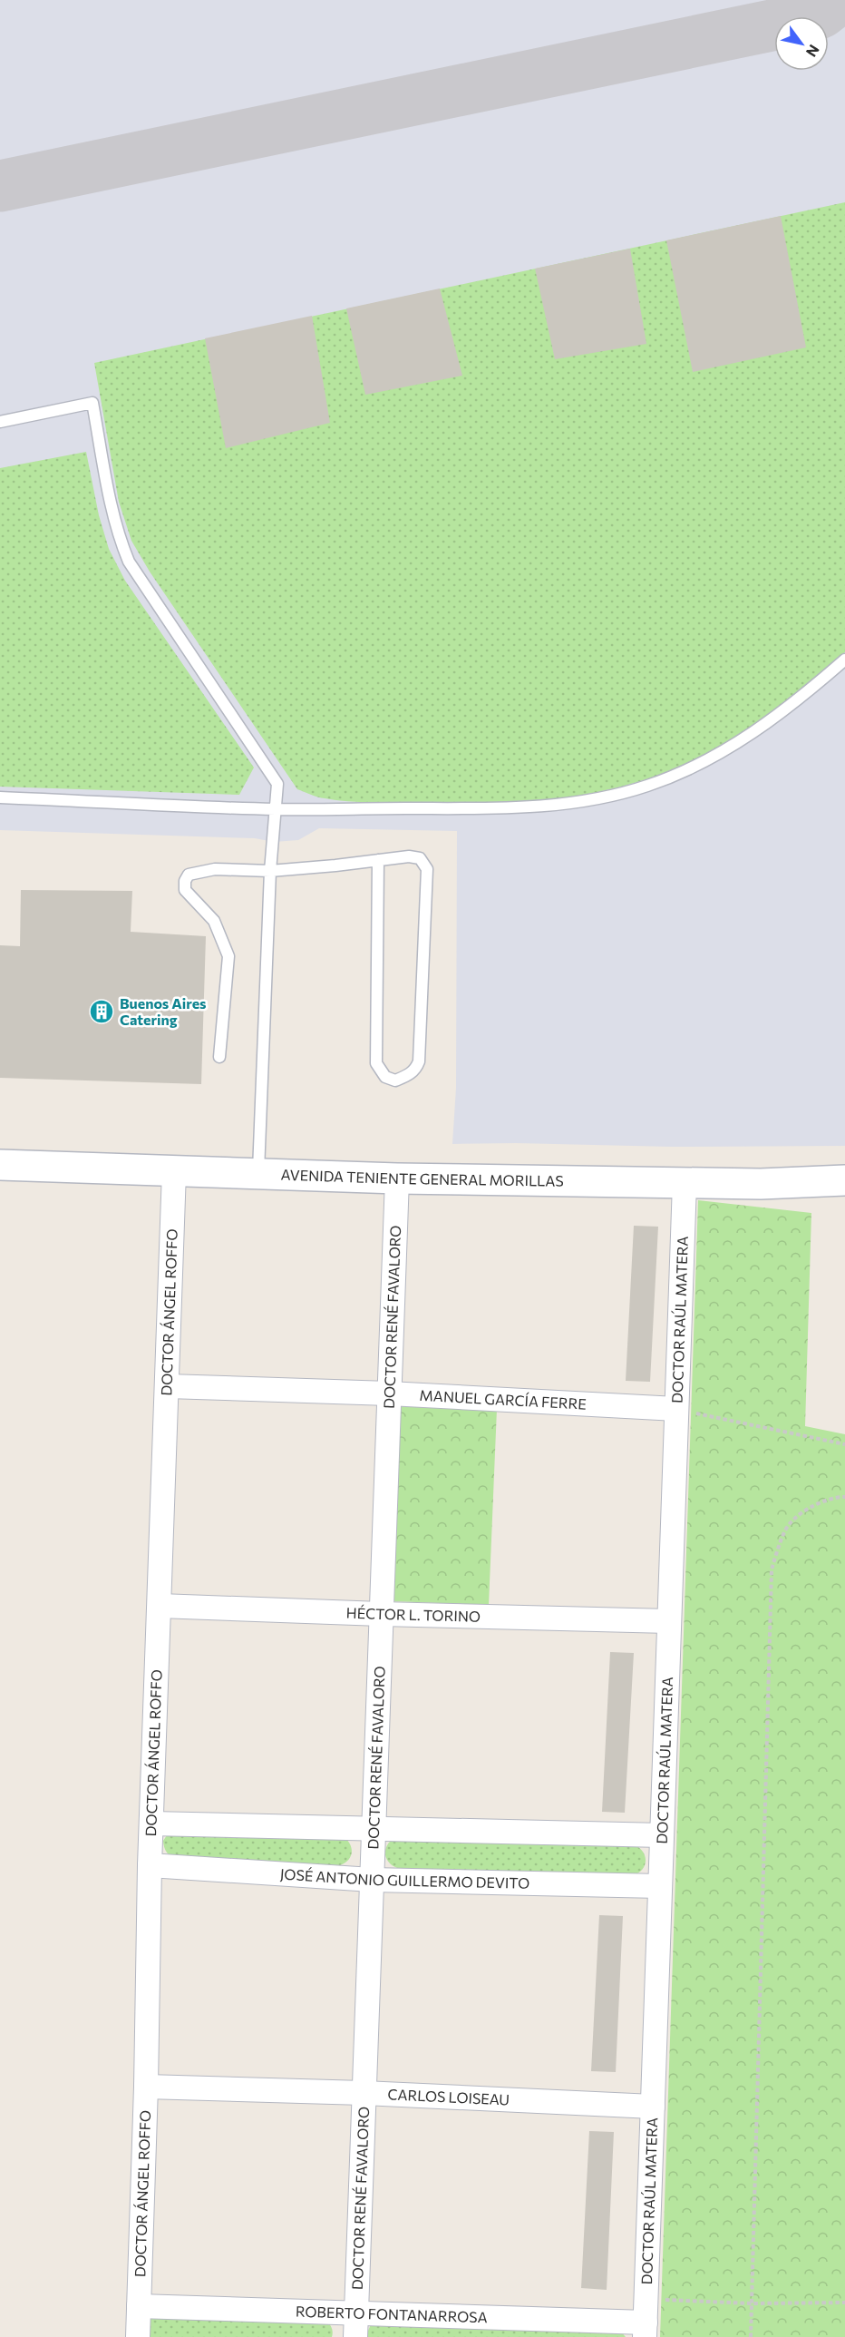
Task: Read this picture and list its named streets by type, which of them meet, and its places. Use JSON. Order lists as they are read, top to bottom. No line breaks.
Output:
{"streets":{"main road":["AVENIDA TENIENTE GENERAL MORILLAS"],"street":["DOCTOR ÁNGEL ROFFO","DOCTOR RENÉ FAVALORO","DOCTOR RAÚL MATERA","MANUEL GARCÍA FERRE","HÉCTOR L. TORINO","JOSÉ ANTONIO GUILLERMO DEVITO","CARLOS LOISEAU","ROBERTO FONTANARROSA"]},"crossings":[["AVENIDA TENIENTE GENERAL MORILLAS","DOCTOR ÁNGEL ROFFO"],["AVENIDA TENIENTE GENERAL MORILLAS","DOCTOR RENÉ FAVALORO"],["AVENIDA TENIENTE GENERAL MORILLAS","DOCTOR RAÚL MATERA"],["DOCTOR ÁNGEL ROFFO","MANUEL GARCÍA FERRE"],["DOCTOR ÁNGEL ROFFO","HÉCTOR L. TORINO"],["DOCTOR ÁNGEL ROFFO","JOSÉ ANTONIO GUILLERMO DEVITO"],["DOCTOR ÁNGEL ROFFO","CARLOS LOISEAU"],["DOCTOR ÁNGEL ROFFO","ROBERTO FONTANARROSA"],["DOCTOR RENÉ FAVALORO","MANUEL GARCÍA FERRE"],["DOCTOR RENÉ FAVALORO","HÉCTOR L. TORINO"],["DOCTOR RENÉ FAVALORO","JOSÉ ANTONIO GUILLERMO DEVITO"],["DOCTOR RENÉ FAVALORO","CARLOS LOISEAU"],["DOCTOR RENÉ FAVALORO","ROBERTO FONTANARROSA"],["DOCTOR RAÚL MATERA","MANUEL GARCÍA FERRE"],["DOCTOR RAÚL MATERA","HÉCTOR L. TORINO"],["DOCTOR RAÚL MATERA","JOSÉ ANTONIO GUILLERMO DEVITO"],["DOCTOR RAÚL MATERA","CARLOS LOISEAU"],["DOCTOR RAÚL MATERA","ROBERTO FONTANARROSA"]],"places":{"building":["Buenos Aires Catering"]},"north":"bottom right"}
